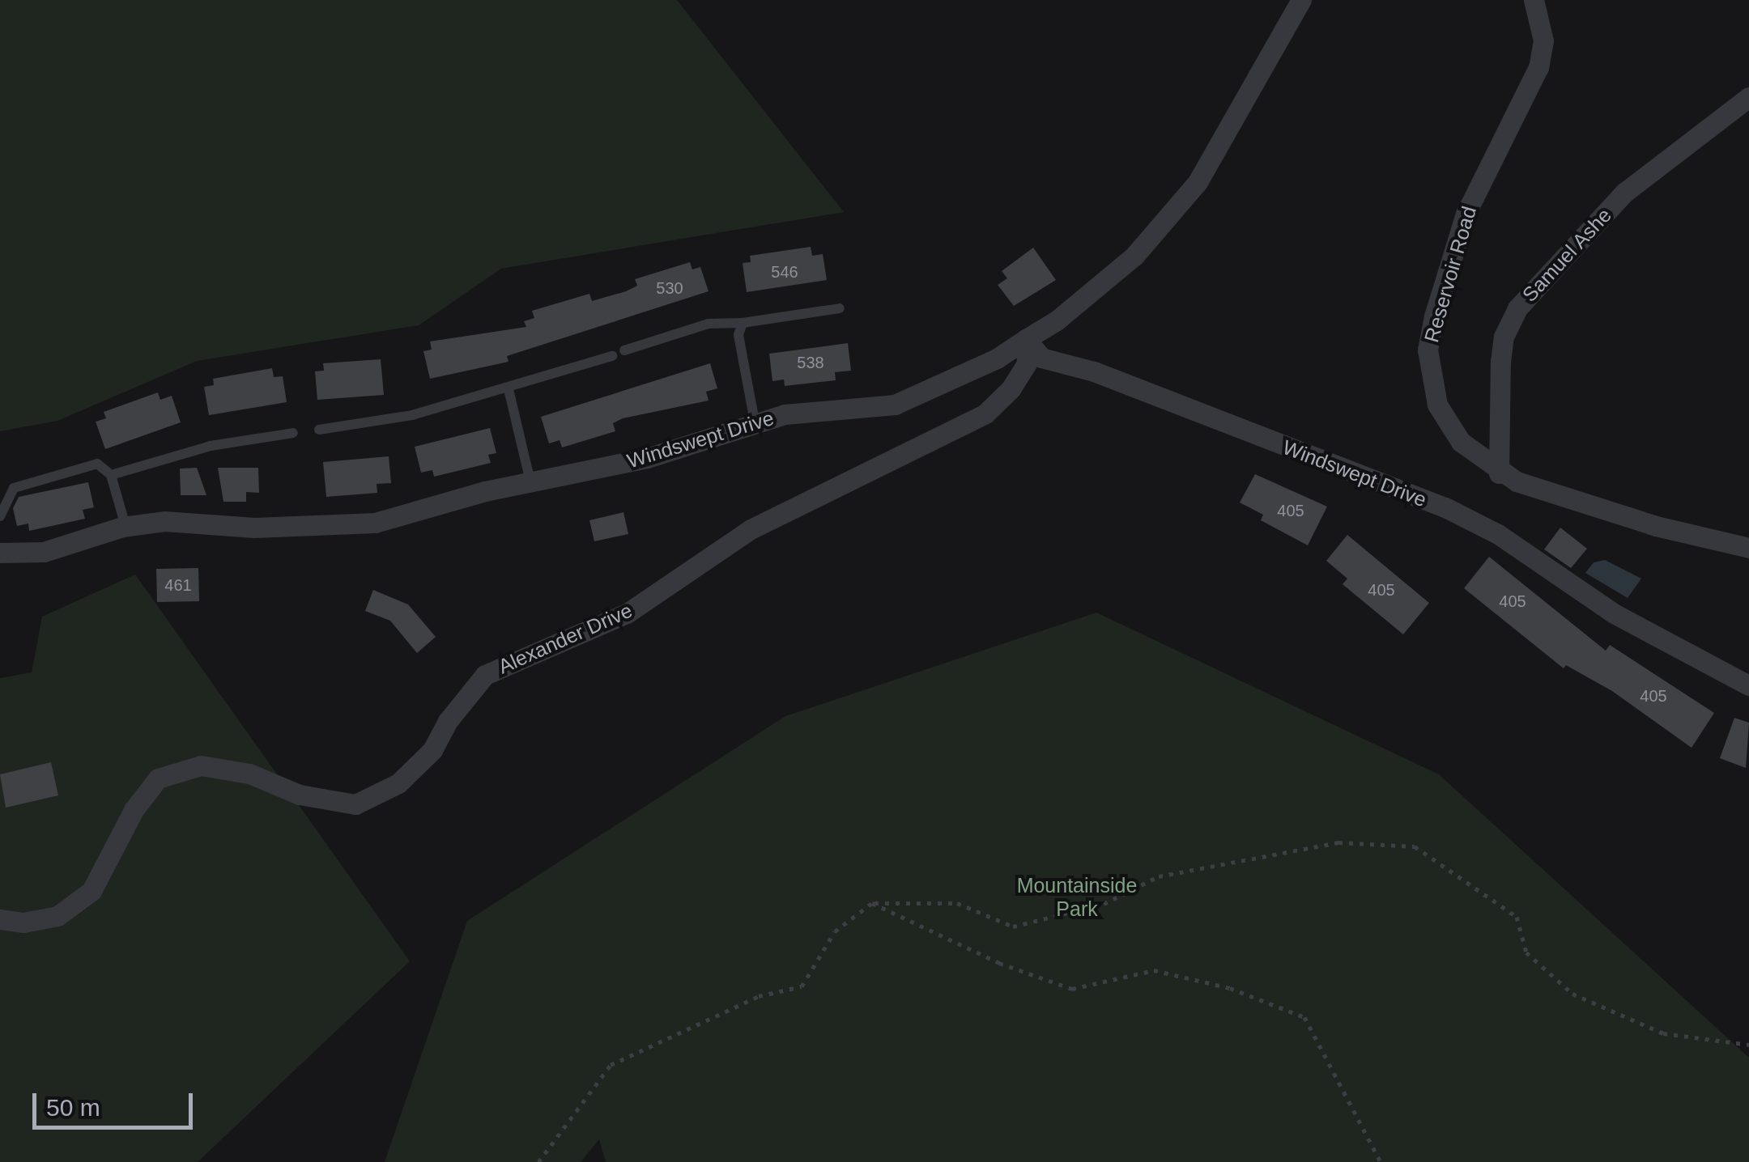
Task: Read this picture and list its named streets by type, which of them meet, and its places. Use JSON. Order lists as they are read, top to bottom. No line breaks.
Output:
{"streets":{"street":["Samuel Ashe","Reservoir Road","Windswept Drive","Alexander Drive"]},"crossings":[["Samuel Ashe","Reservoir Road"],["Windswept Drive","Alexander Drive"]],"parks":["Mountainside Park"],"house_numbers":["546","530","538","405","461","405","405","405"],"scale_bar":"50 m"}
